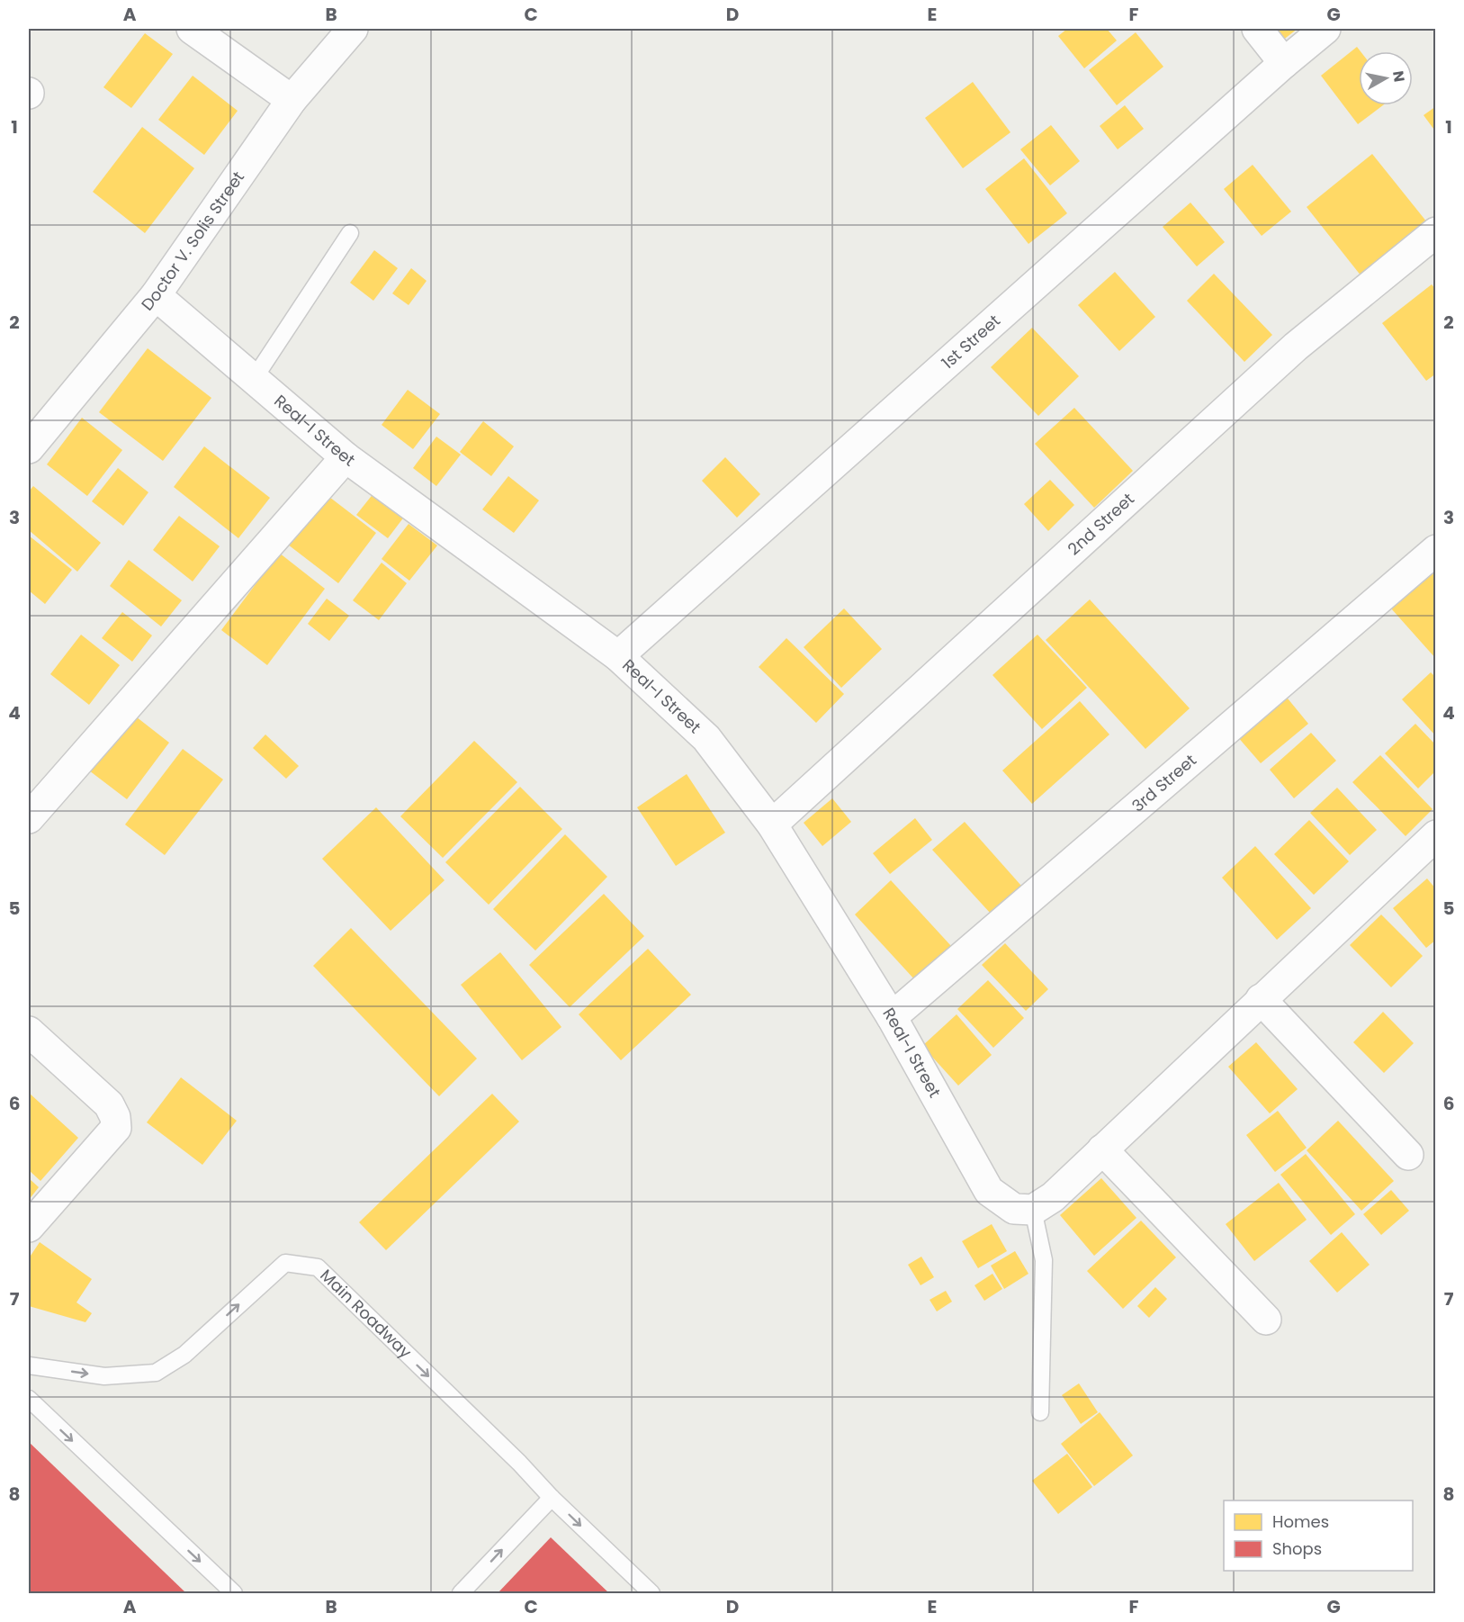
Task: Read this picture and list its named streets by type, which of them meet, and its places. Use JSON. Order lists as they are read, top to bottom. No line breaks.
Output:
{"streets":{"street":["Doctor V. Solis Street","1st Street","Real-I Street","2nd Street","3rd Street"],"lane":["Main Roadway"]},"crossings":[["Doctor V. Solis Street","Real-I Street"],["1st Street","Real-I Street"],["Real-I Street","2nd Street"],["Real-I Street","3rd Street"]],"one_way":["Main Roadway"],"legend":["Homes","Shops"],"north":"right","grid":{"columns":["A","B","C","D","E","F","G"],"rows":["1","2","3","4","5","6","7","8"]}}
